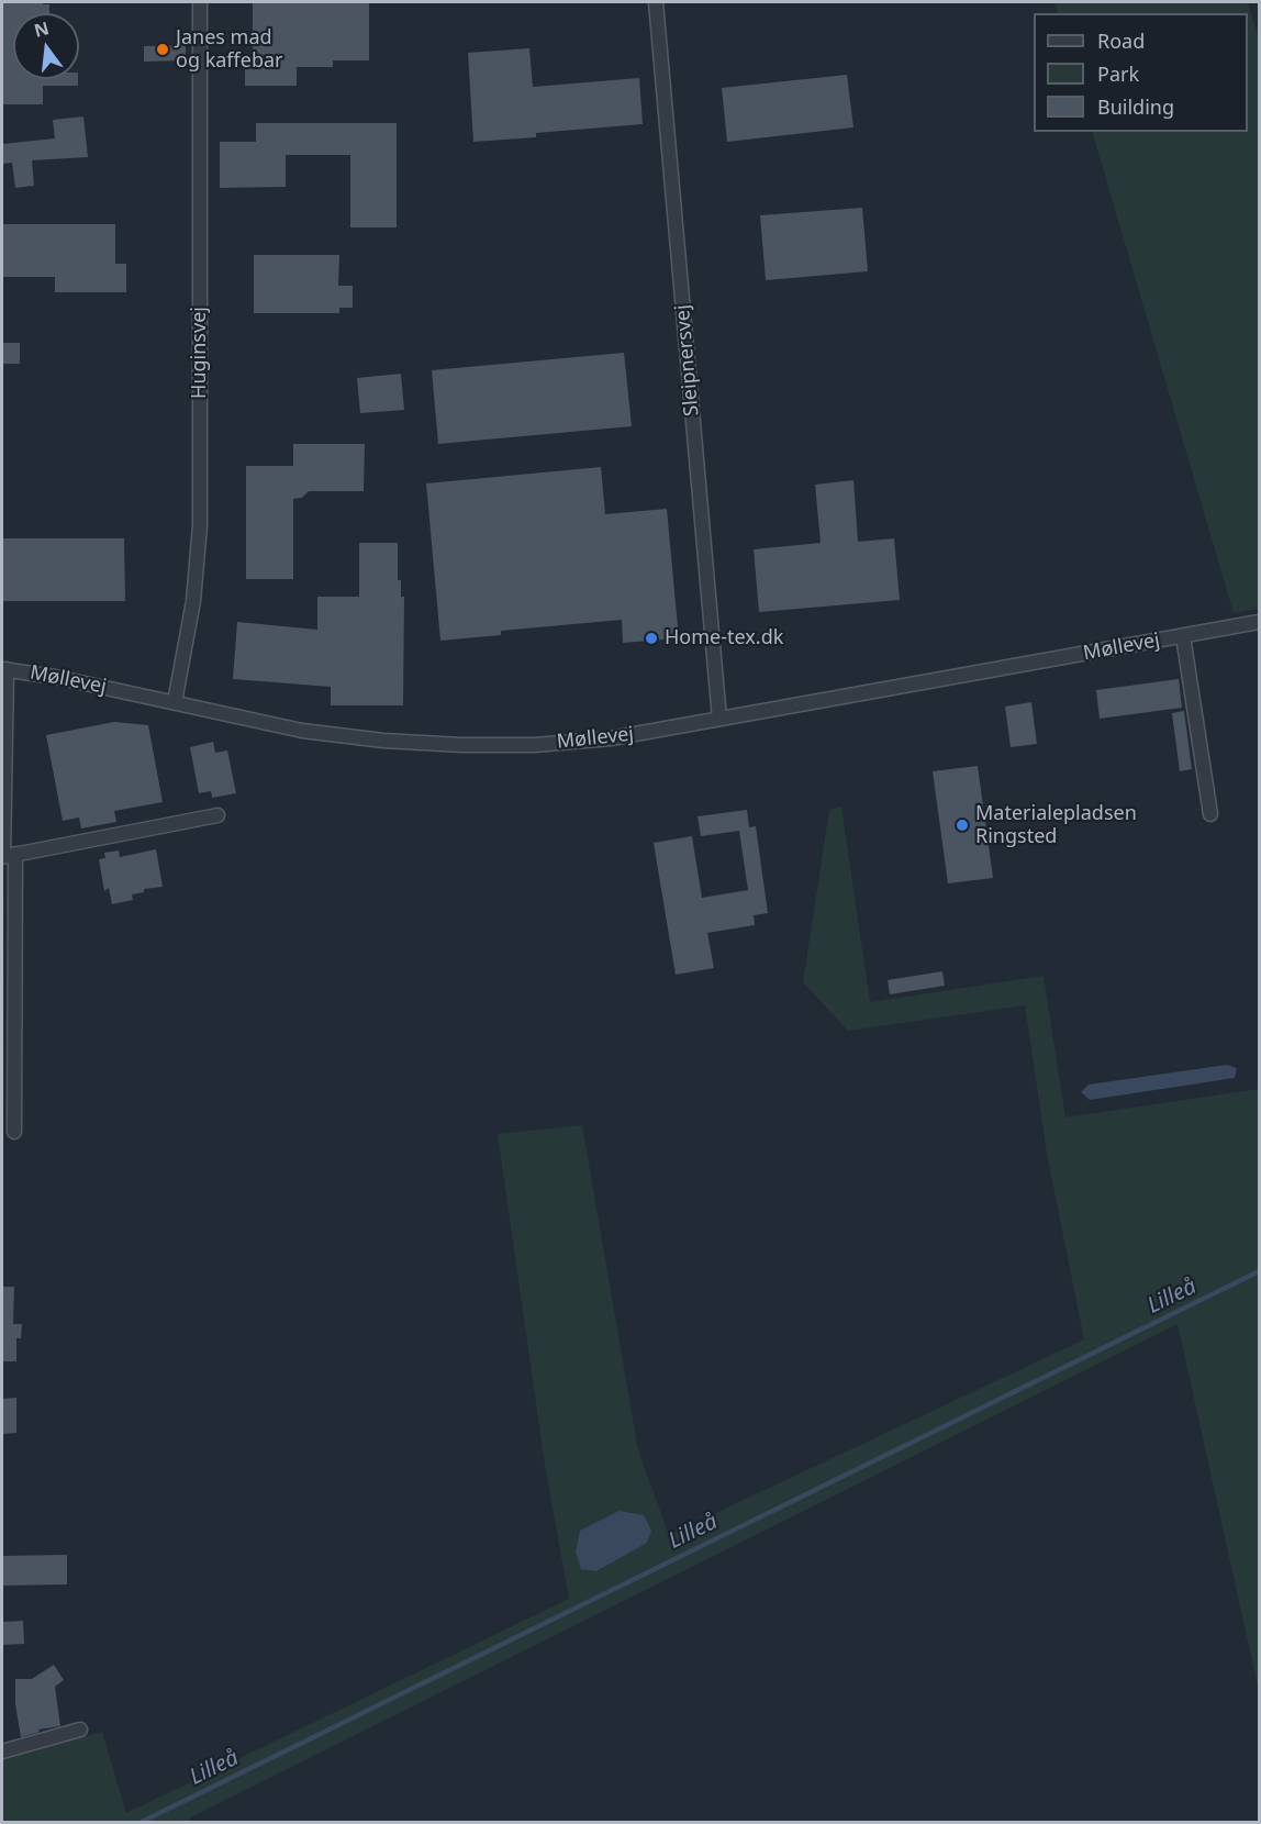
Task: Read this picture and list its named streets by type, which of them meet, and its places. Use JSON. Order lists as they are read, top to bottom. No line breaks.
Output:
{"streets":{"street":["Huginsvej","Sleipnersvej","Møllevej"]},"crossings":[["Huginsvej","Møllevej"],["Sleipnersvej","Møllevej"]],"water":["Lilleå"],"places":["Janes mad og kaffebar","Home-tex.dk","Materialepladsen Ringsted"],"legend":["Road","Park","Building"],"north":"top"}
